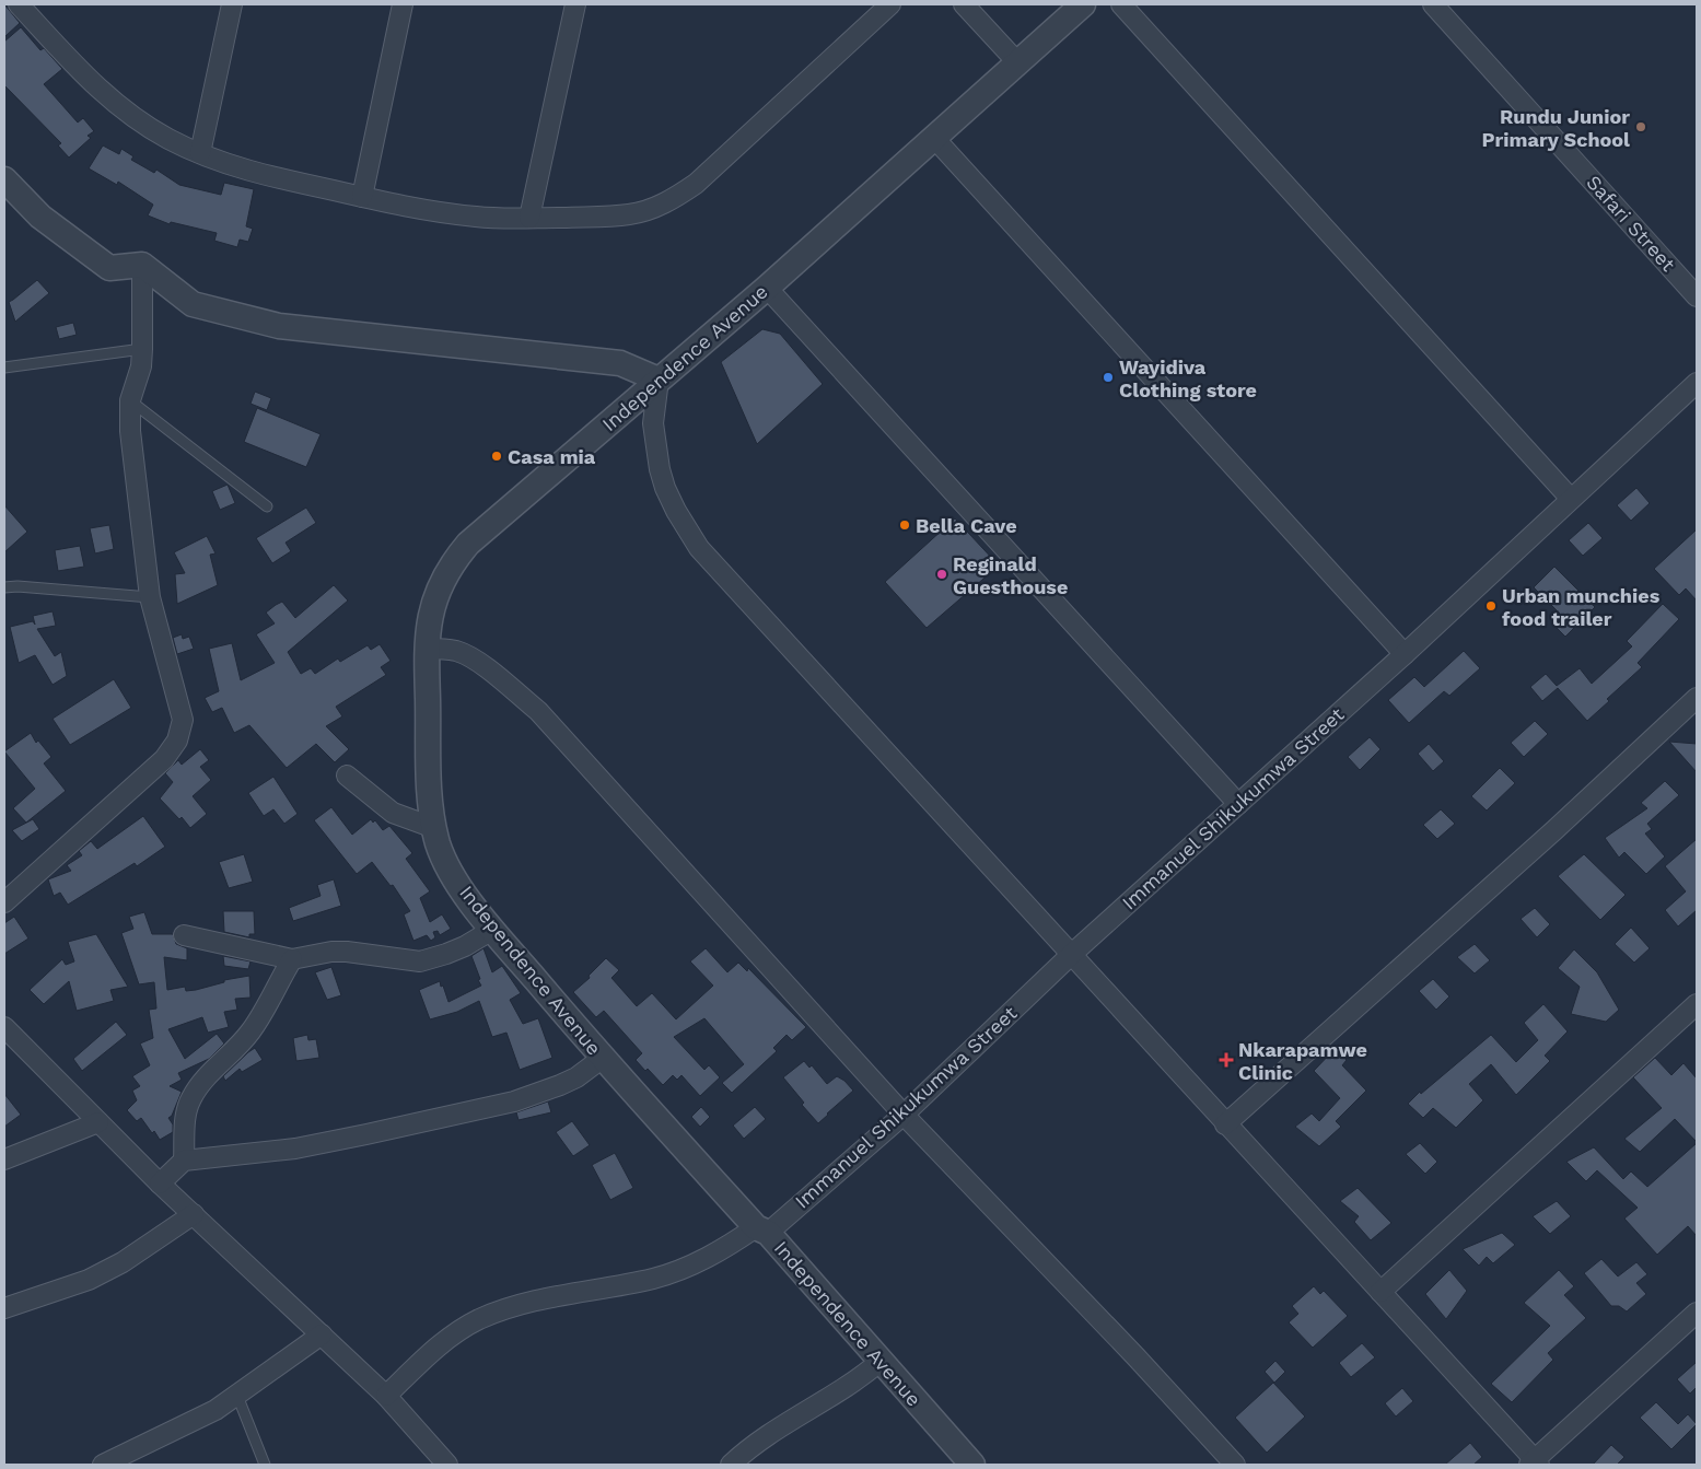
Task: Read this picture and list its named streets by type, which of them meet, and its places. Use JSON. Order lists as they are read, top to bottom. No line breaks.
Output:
{"streets":{"street":["Safari Street","Independence Avenue","Immanuel Shikukumwa Street"]},"crossings":[["Independence Avenue","Immanuel Shikukumwa Street"]],"places":{"other":["Rundu Junior Primary School","Wayidiva Clothing store","Casa mia","Bella Cave","Reginald Guesthouse","Urban munchies food trailer"],"health":["Nkarapamwe Clinic"]}}
